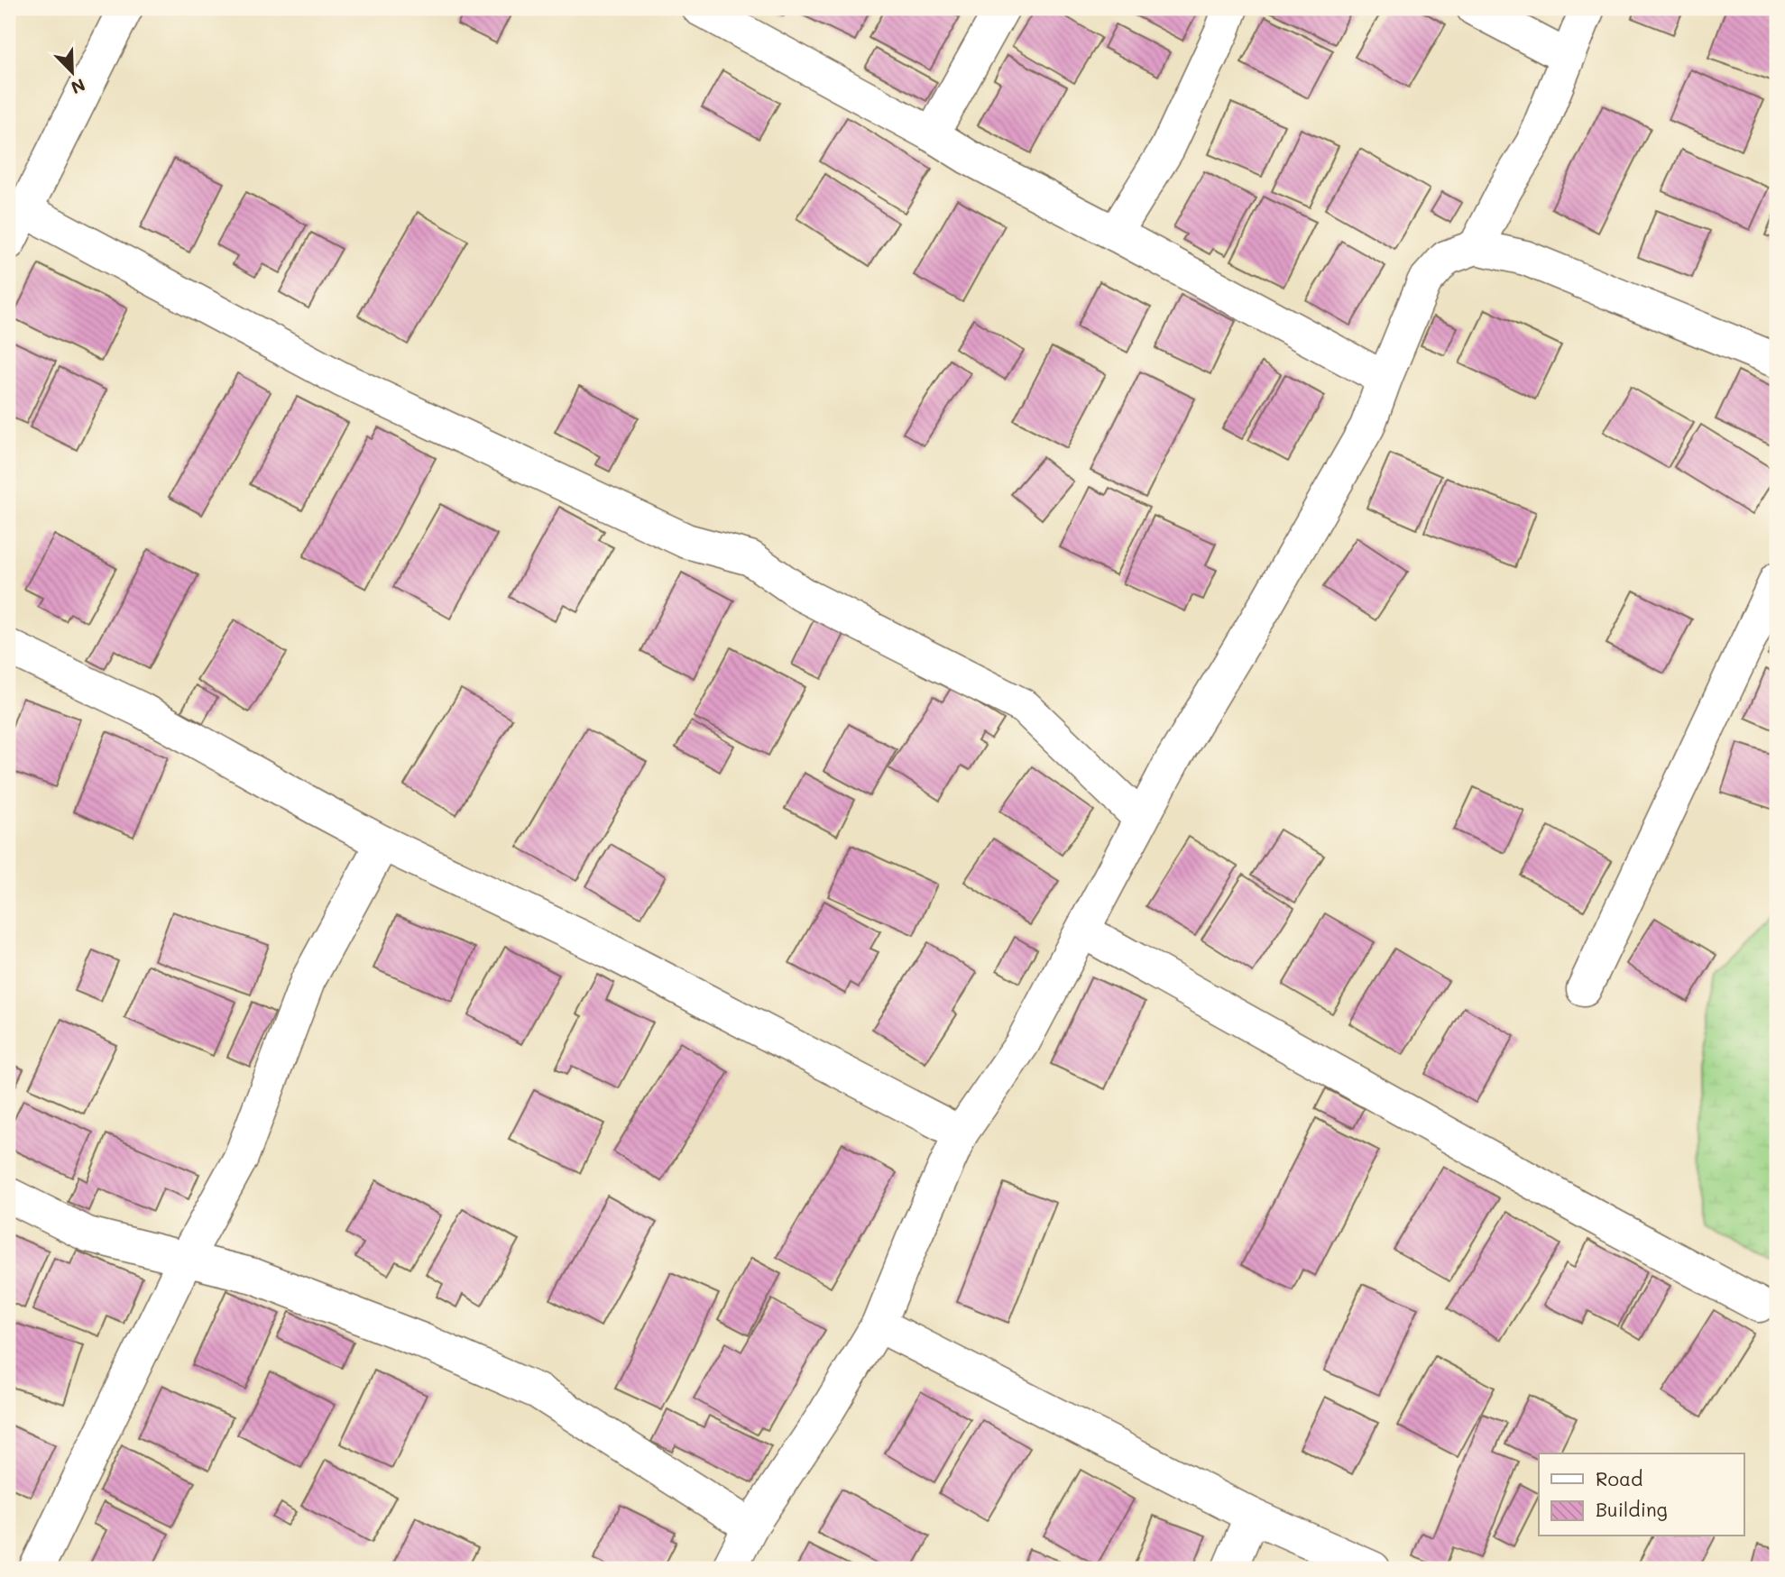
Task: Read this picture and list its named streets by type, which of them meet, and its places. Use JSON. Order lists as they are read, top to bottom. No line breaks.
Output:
{"legend":["Road","Building"],"north":"bottom right"}
